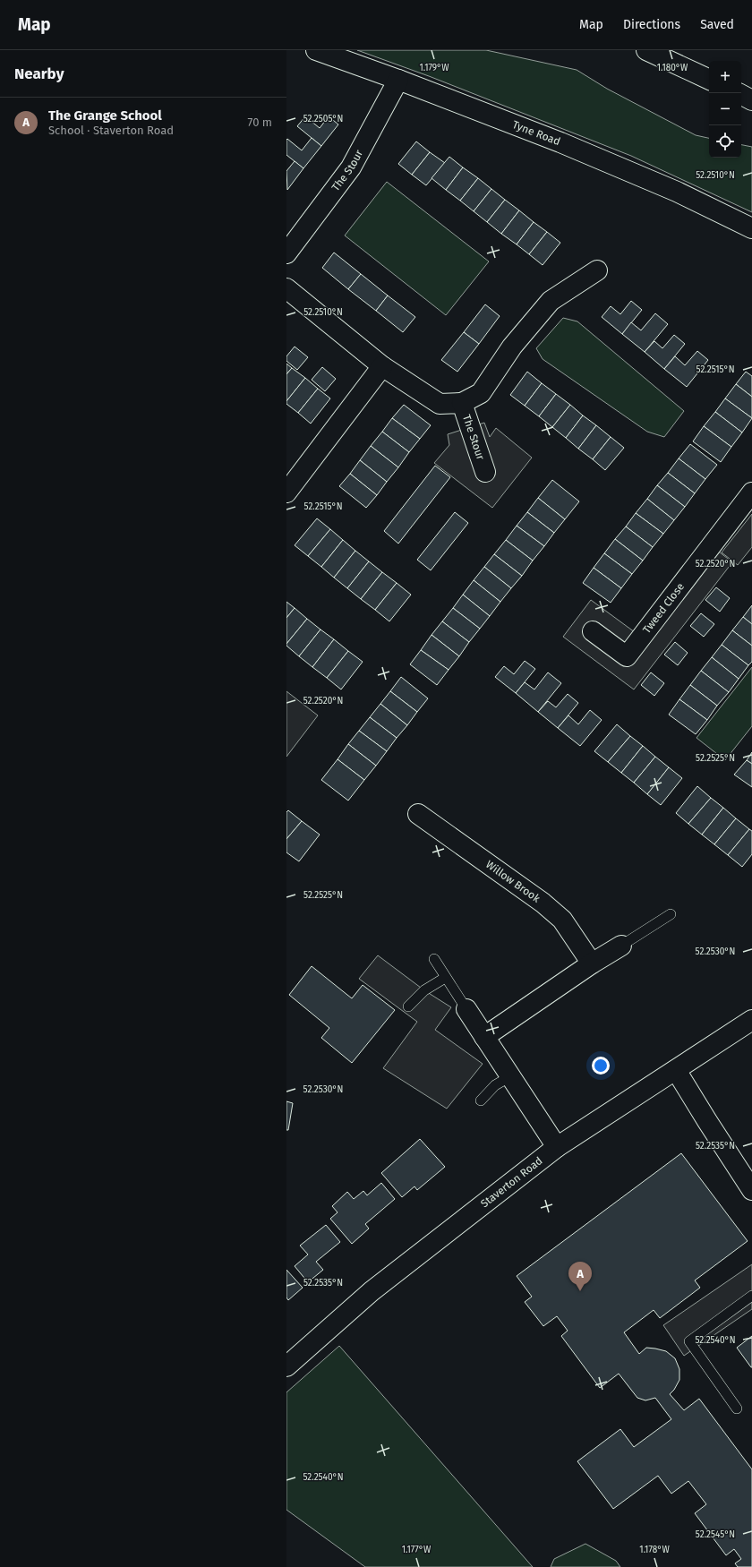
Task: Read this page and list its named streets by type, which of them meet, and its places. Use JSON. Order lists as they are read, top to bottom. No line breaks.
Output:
{"streets":{"main road":["Tyne Road","The Stour","Tweed Close","Willow Brook","Staverton Road"]},"crossings":[["Tyne Road","The Stour"]],"page":{"header":"Map","nav":["Map","Directions","Saved"],"heading":"Nearby","map_buttons":["+","−"],"list":[{"mark":"A","name":"The Grange School","note":"School · Staverton Road","value":"70 m"}],"pins":"A"},"coordinates":["1.179°W","1.180°W","52.2505°N","52.2510°N","52.2515°N","52.2520°N","52.2525°N","52.2530°N","52.2535°N","52.2540°N","52.2545°N","1.177°W","1.178°W"]}
